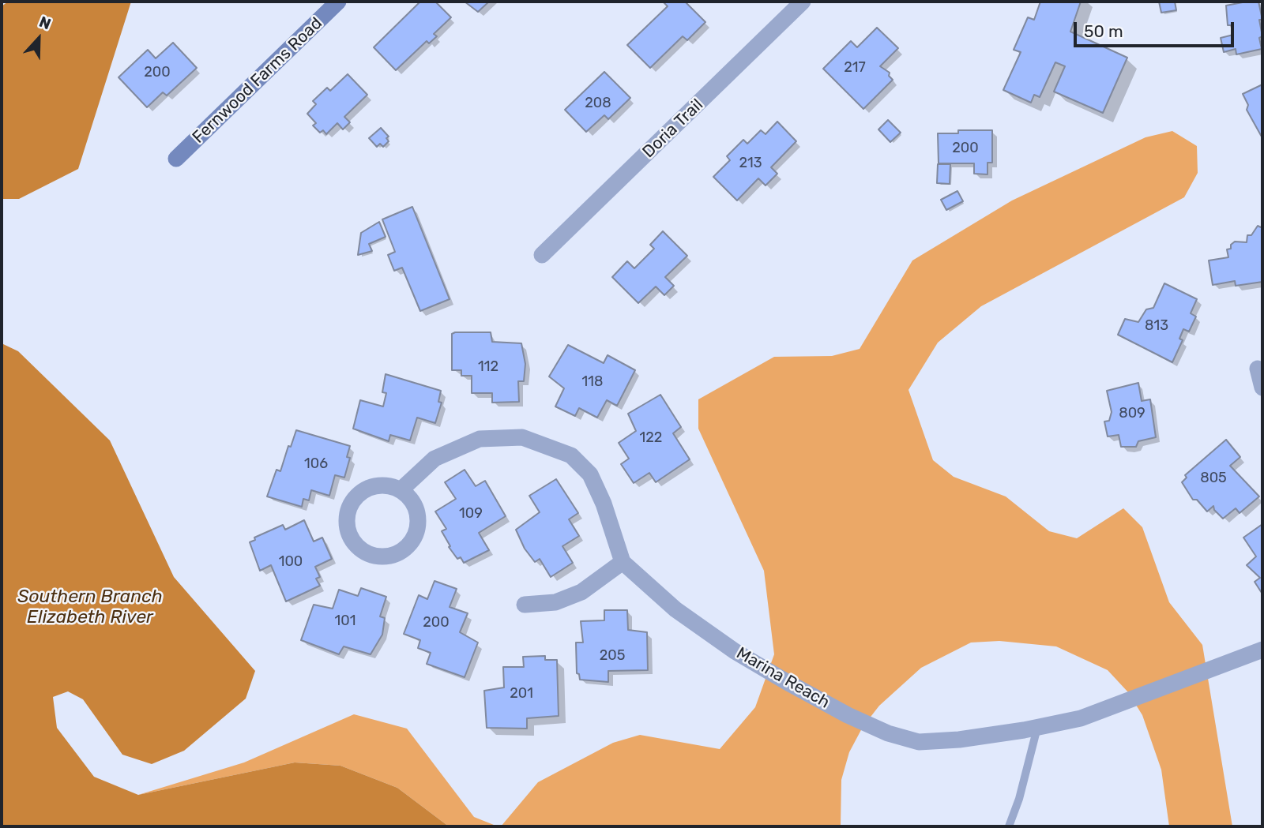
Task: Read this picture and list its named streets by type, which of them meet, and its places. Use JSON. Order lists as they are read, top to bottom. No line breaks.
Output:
{"streets":{"street":["Fernwood Farms Road","Doria Trail","Marina Reach"]},"water":["Southern Branch Elizabeth River"],"house_numbers":["217","200","208","200","213","813","112","118","809","122","106","805","109","100","101","200","205","201"],"scale_bar":"50 m","north":"top"}
